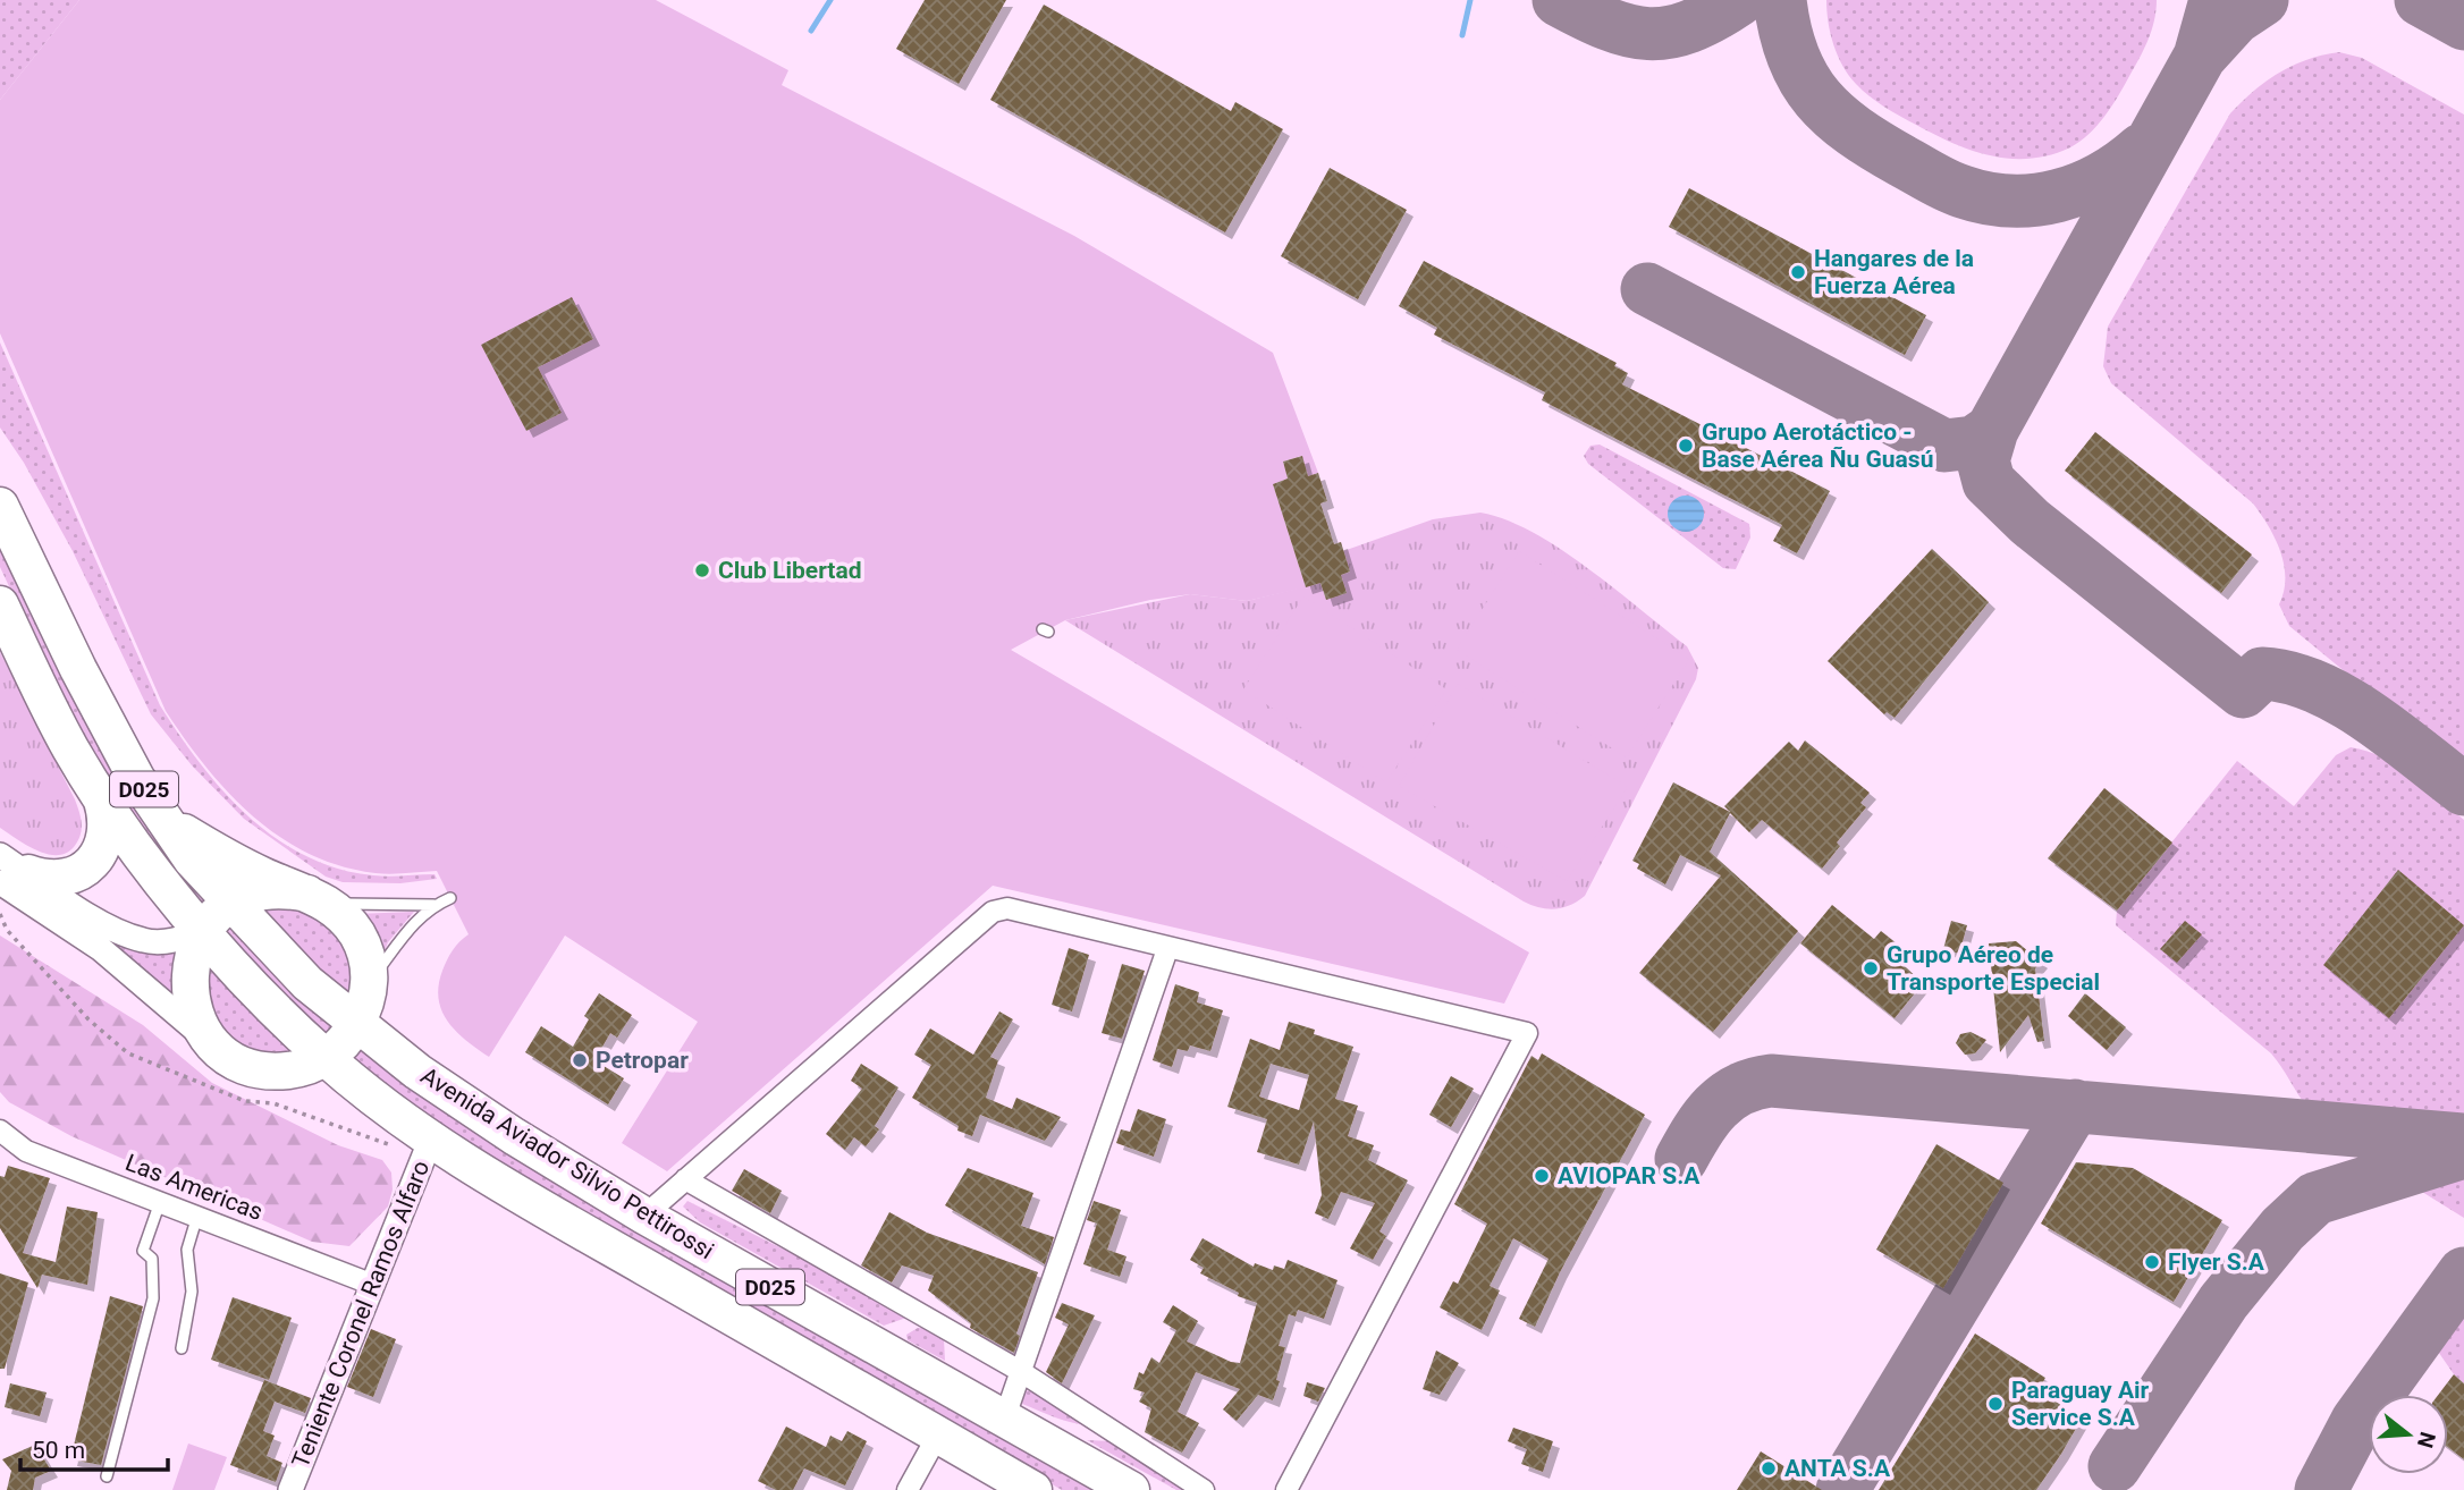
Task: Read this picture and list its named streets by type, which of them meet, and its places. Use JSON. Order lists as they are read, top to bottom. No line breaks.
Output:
{"streets":{"highway":["D025","Avenida Aviador Silvio Pettirossi"],"street":["Las Americas","Teniente Coronel Ramos Alfaro"]},"crossings":[["Avenida Aviador Silvio Pettirossi","Teniente Coronel Ramos Alfaro"],["Las Americas","Teniente Coronel Ramos Alfaro"]],"places":["Hangares de la Fuerza Aérea","Grupo Aerotáctico - Base Aérea Ñu Guasú","Club Libertad","Grupo Aéreo de Transporte Especial","Petropar","AVIOPAR S.A","Flyer S.A","Paraguay Air Service S.A","ANTA S.A"],"scale_bar":"50 m","north":"right"}
